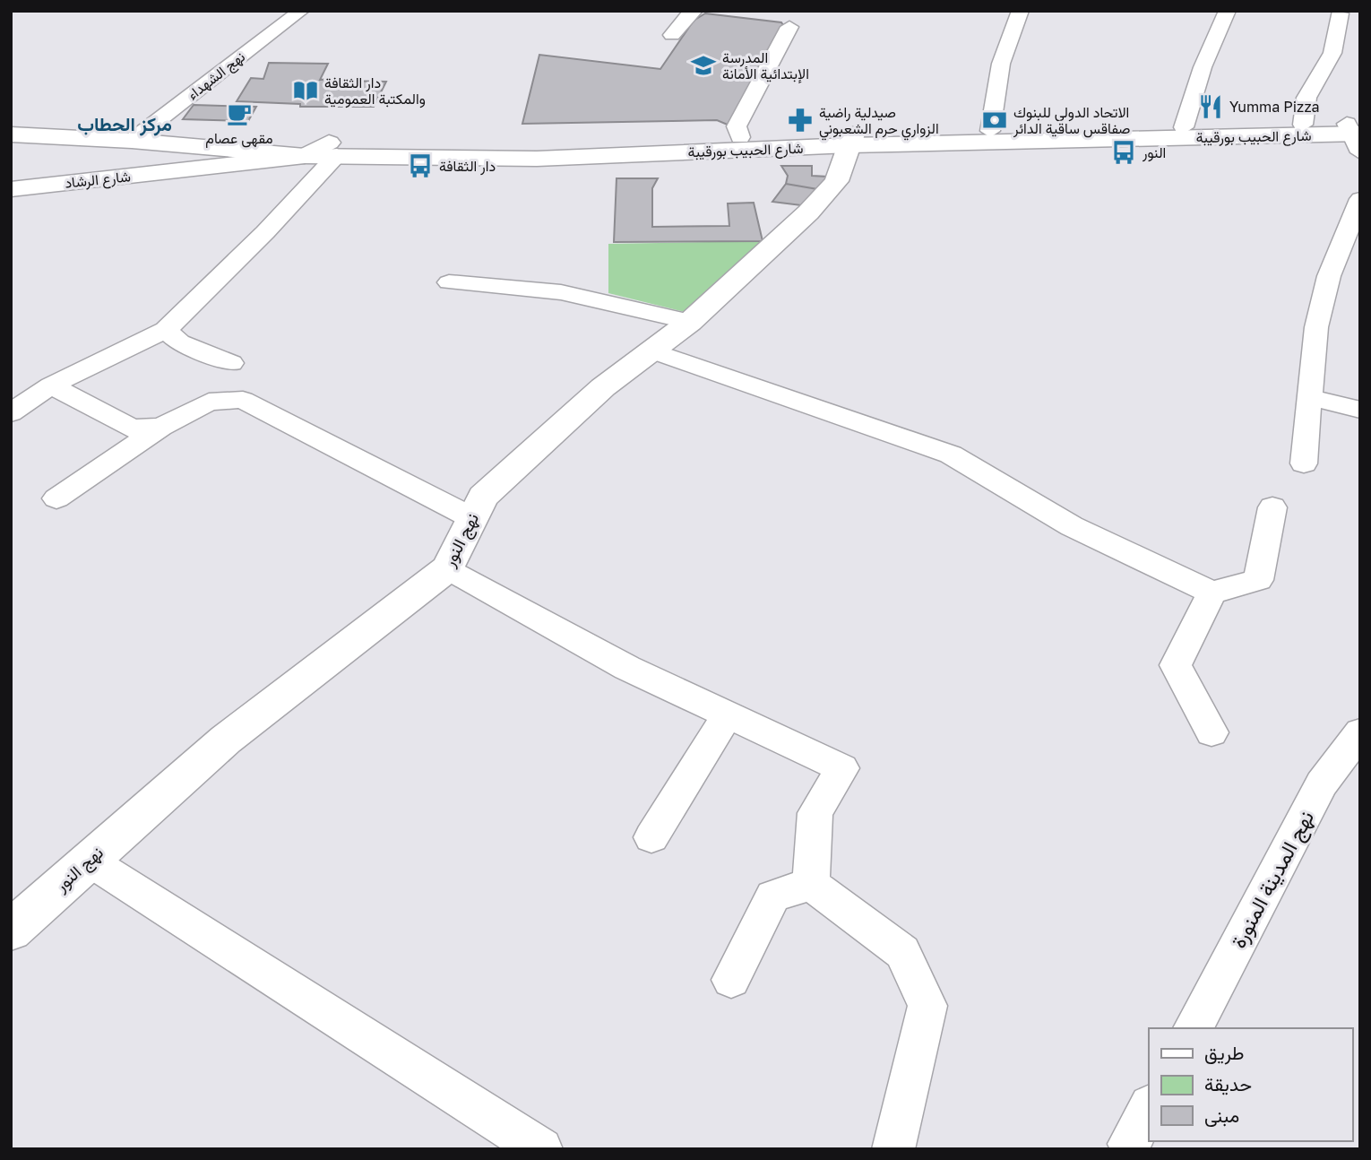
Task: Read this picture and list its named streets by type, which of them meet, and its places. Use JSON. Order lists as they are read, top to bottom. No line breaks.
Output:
{"streets":{"main road":["شارع الحبيب بورقيبة","شارع الرشاد","نهج النور"],"street":["نهج الشهداء","نهج المدينة المنورة"]},"crossings":[["نهج الشهداء","شارع الحبيب بورقيبة"],["شارع الحبيب بورقيبة","شارع الرشاد"],["شارع الحبيب بورقيبة","نهج النور"]],"districts":["مركز الحطاب"],"places":{"school or university":["المدرسة الإبتدائية الأمانة"],"library":["دار الثقافة والمكتبة العمومية"],"restaurant":["Yumma Pizza"],"cafe":["مقهى عصام"],"pharmacy":["صيدلية راضية الزواري حرم الشعبوني"],"bank":["الاتحاد الدولي للبنوك صفاقس ساقية الدائر"],"bus stop":["النور","دار الثقافة"]},"legend":["طريق","حديقة","مبنى"]}
